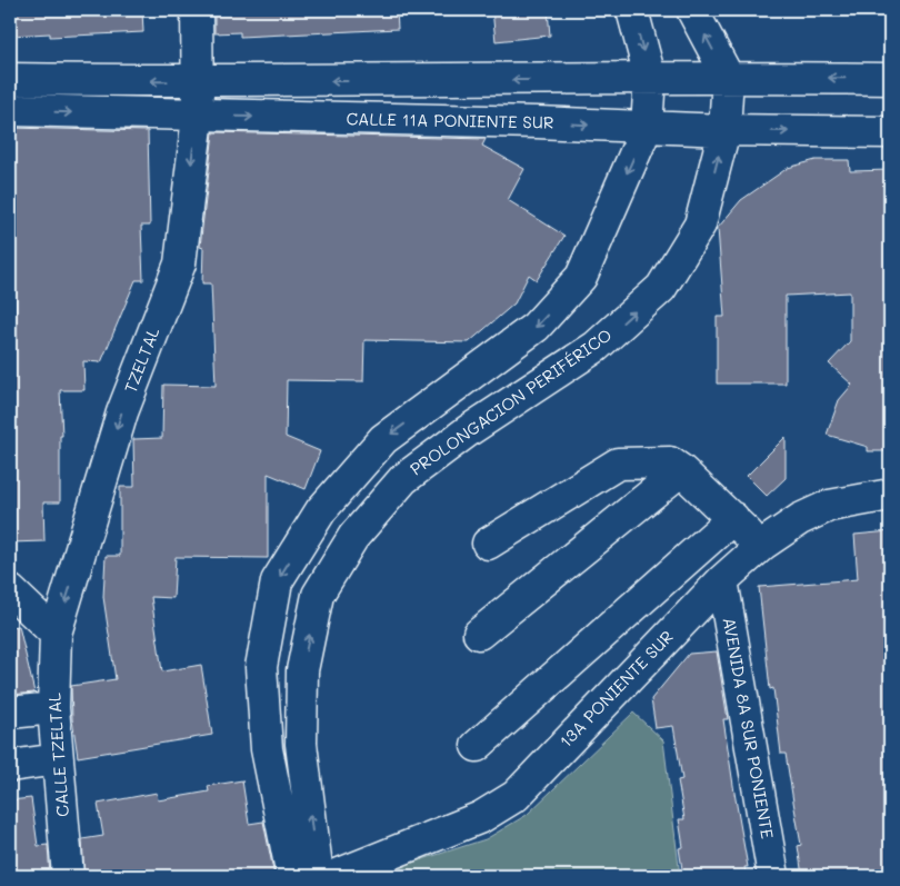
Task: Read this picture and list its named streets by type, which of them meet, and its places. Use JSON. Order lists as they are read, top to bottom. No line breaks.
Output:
{"streets":{"main road":["CALLE 11A PONIENTE SUR","TZELTAL","PROLONGACION PERIFÉRICO","13A PONIENTE SUR","AVENIDA 8A SUR PONIENTE","CALLE TZELTAL"]},"crossings":[["CALLE 11A PONIENTE SUR","TZELTAL"],["CALLE 11A PONIENTE SUR","PROLONGACION PERIFÉRICO"],["TZELTAL","CALLE TZELTAL"],["13A PONIENTE SUR","AVENIDA 8A SUR PONIENTE"]]}
